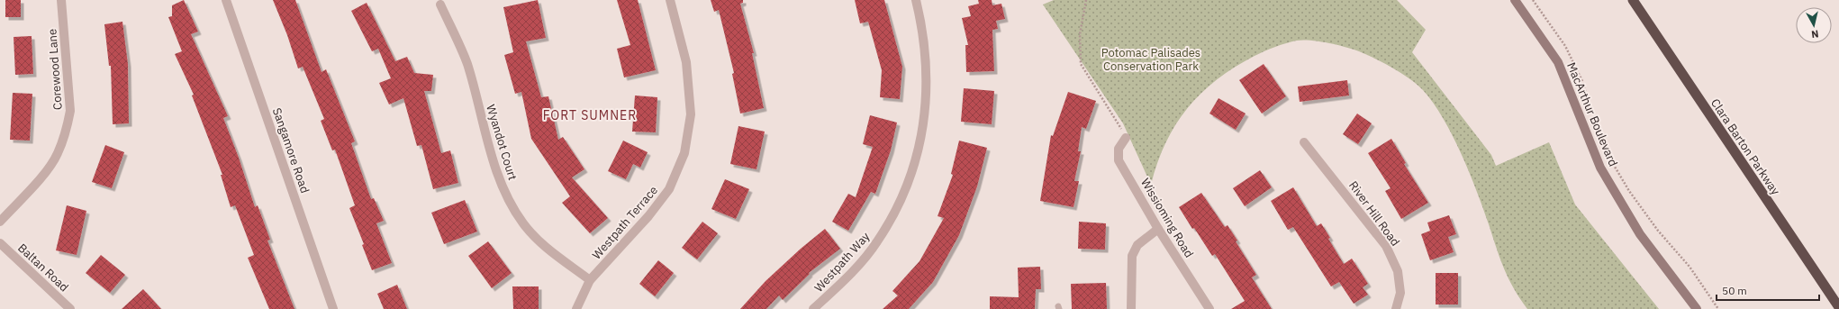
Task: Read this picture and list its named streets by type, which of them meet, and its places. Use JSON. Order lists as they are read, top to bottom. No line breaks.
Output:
{"streets":{"highway":["Clara Barton Parkway"],"main road":["MacArthur Boulevard"],"street":["Corewood Lane","Wyandot Court","Sangamore Road","River Hill Road","Wissioming Road","Westpath Terrace","Westpath Way","Baltan Road"]},"crossings":[["Wyandot Court","Westpath Terrace"]],"districts":["FORT SUMNER"],"parks":["Potomac Palisades Conservation Park"],"scale_bar":"50 m","north":"bottom"}
